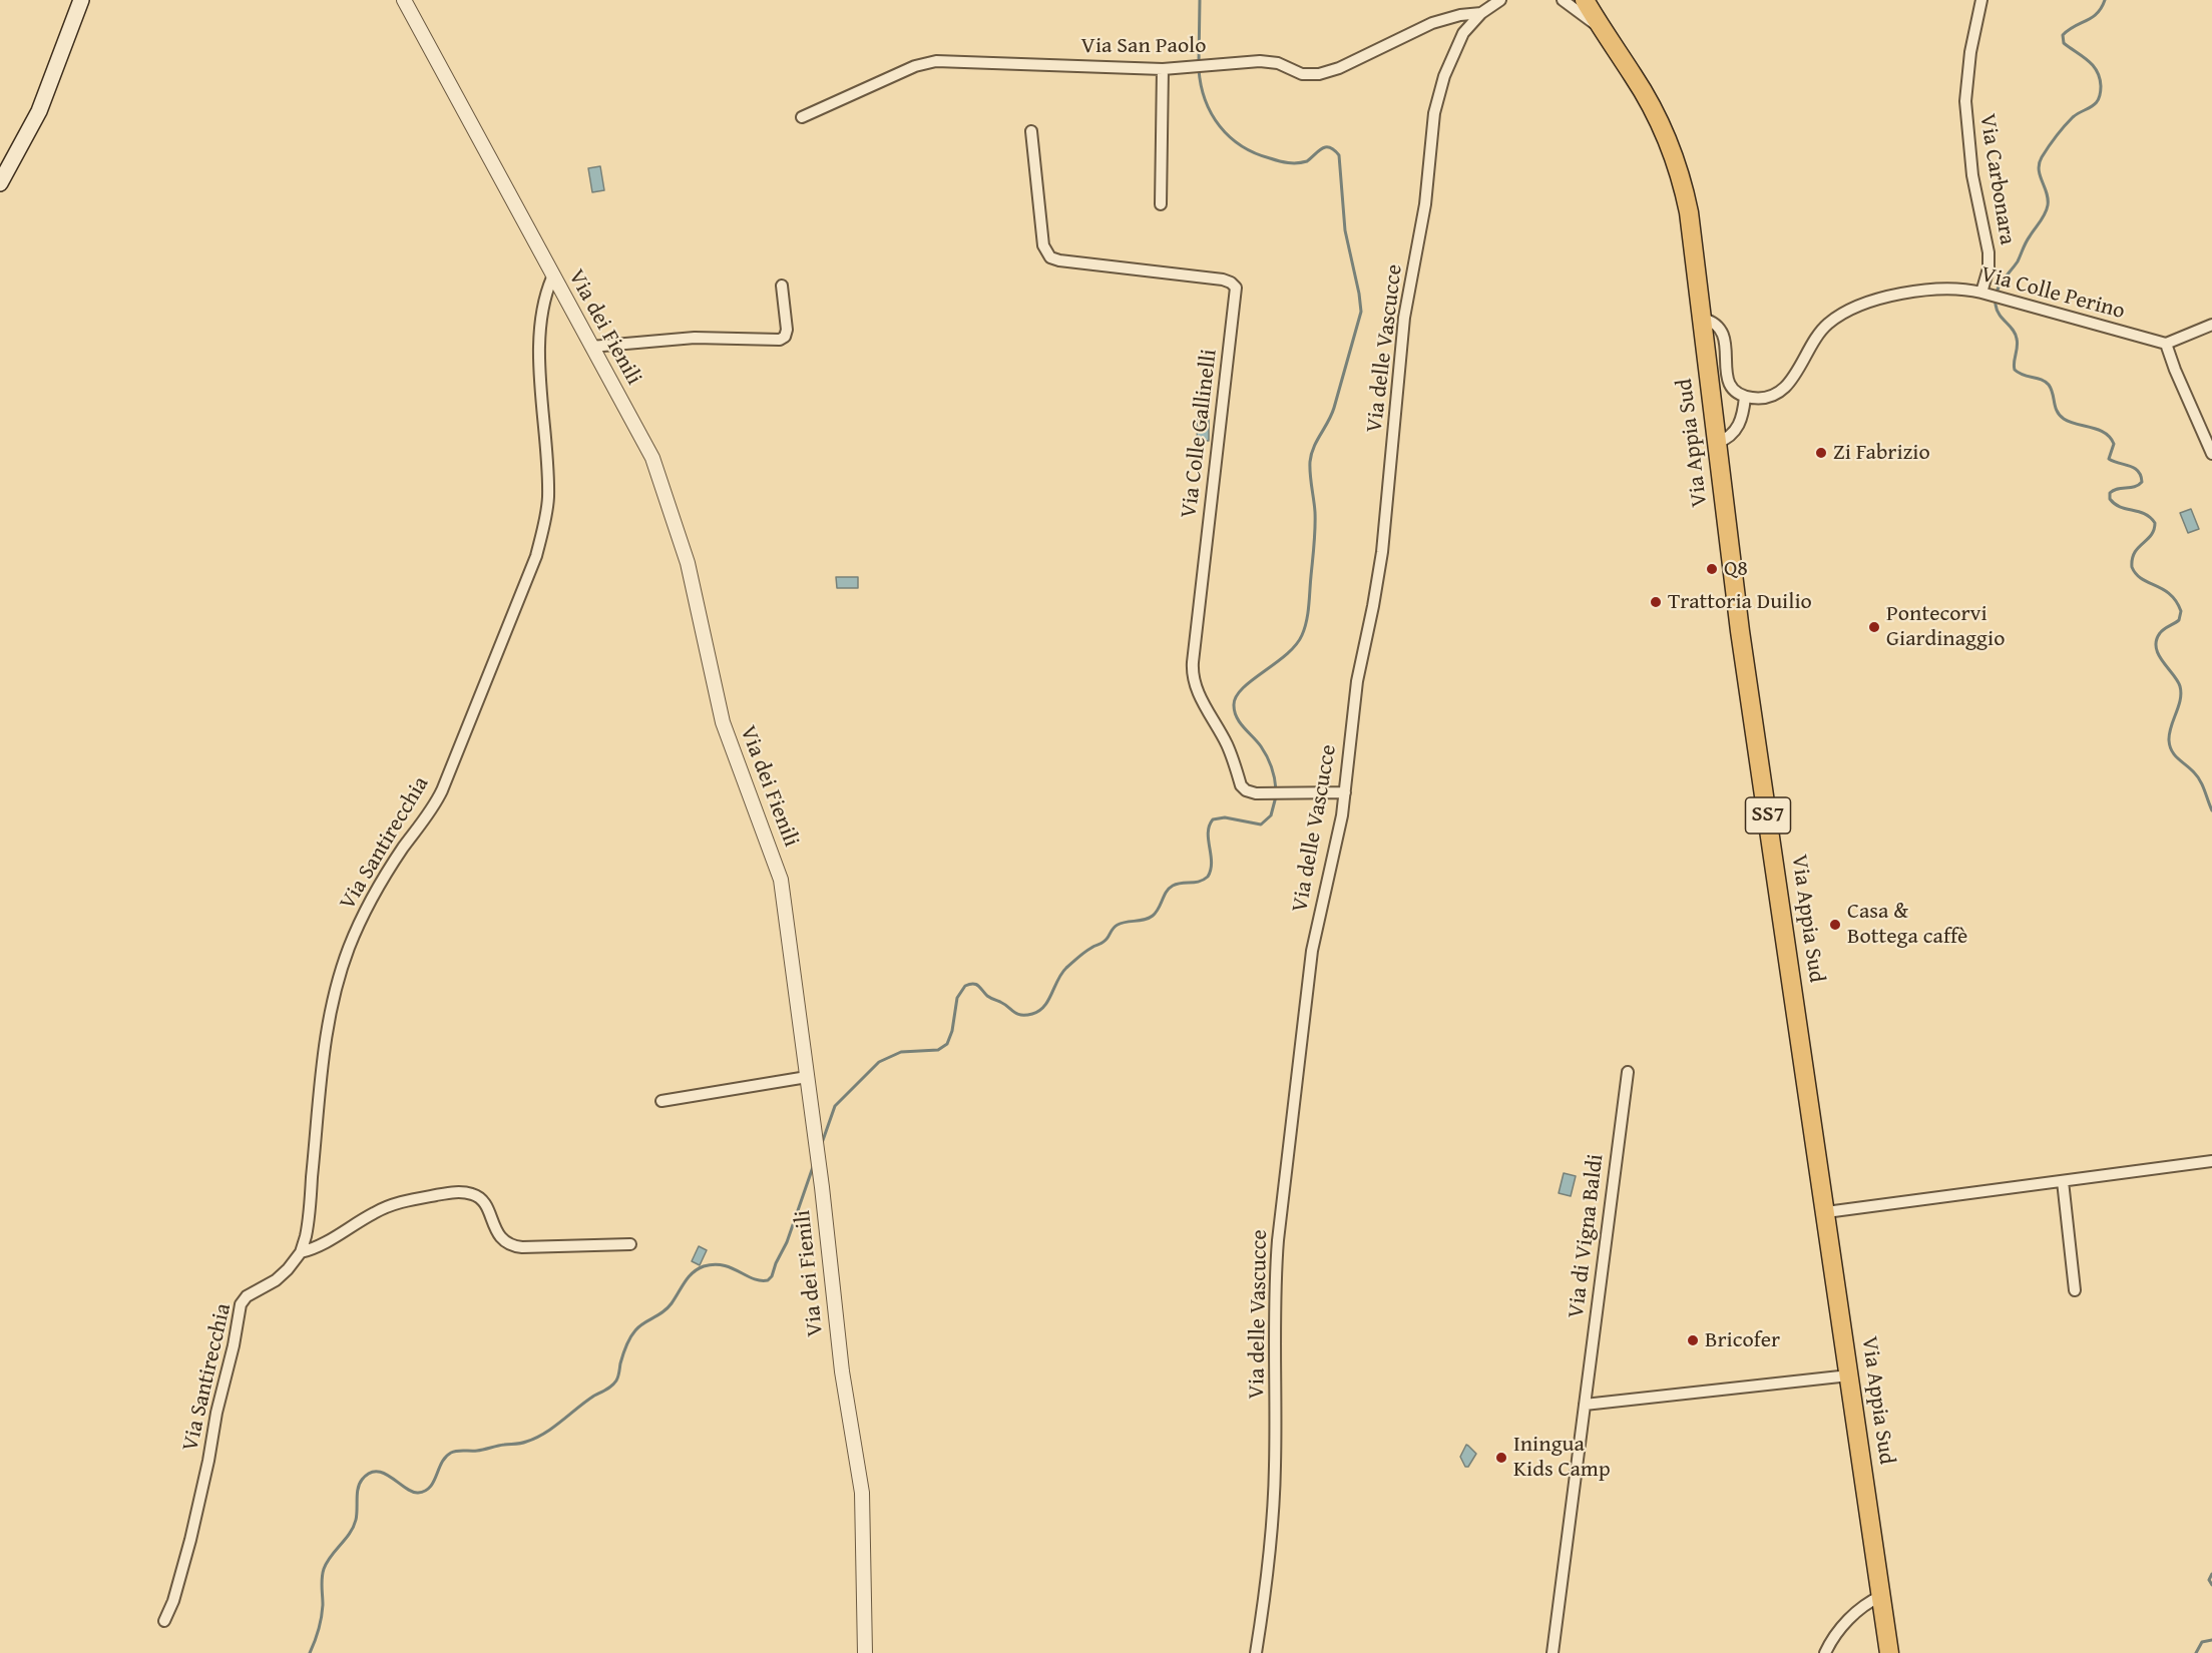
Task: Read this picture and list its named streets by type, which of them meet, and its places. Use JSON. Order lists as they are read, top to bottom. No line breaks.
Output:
{"streets":{"main road":["Via Appia Sud","SS7"],"street":["Via San Paolo","Via Carbonara","Via Colle Perino","Via dei Fienili","Via delle Vascucce","Via Colle Gallinelli","Via Santirecchia","Via di Vigna Baldi"]},"crossings":[["Via San Paolo","Via delle Vascucce"],["Via Carbonara","Via Colle Perino"],["Via dei Fienili","Via Santirecchia"],["Via delle Vascucce","Via Colle Gallinelli"]],"places":["Zi Fabrizio","Q8","Trattoria Duilio","Pontecorvi Giardinaggio","Casa & Bottega caffè","Bricofer","Iningua Kids Camp"]}
